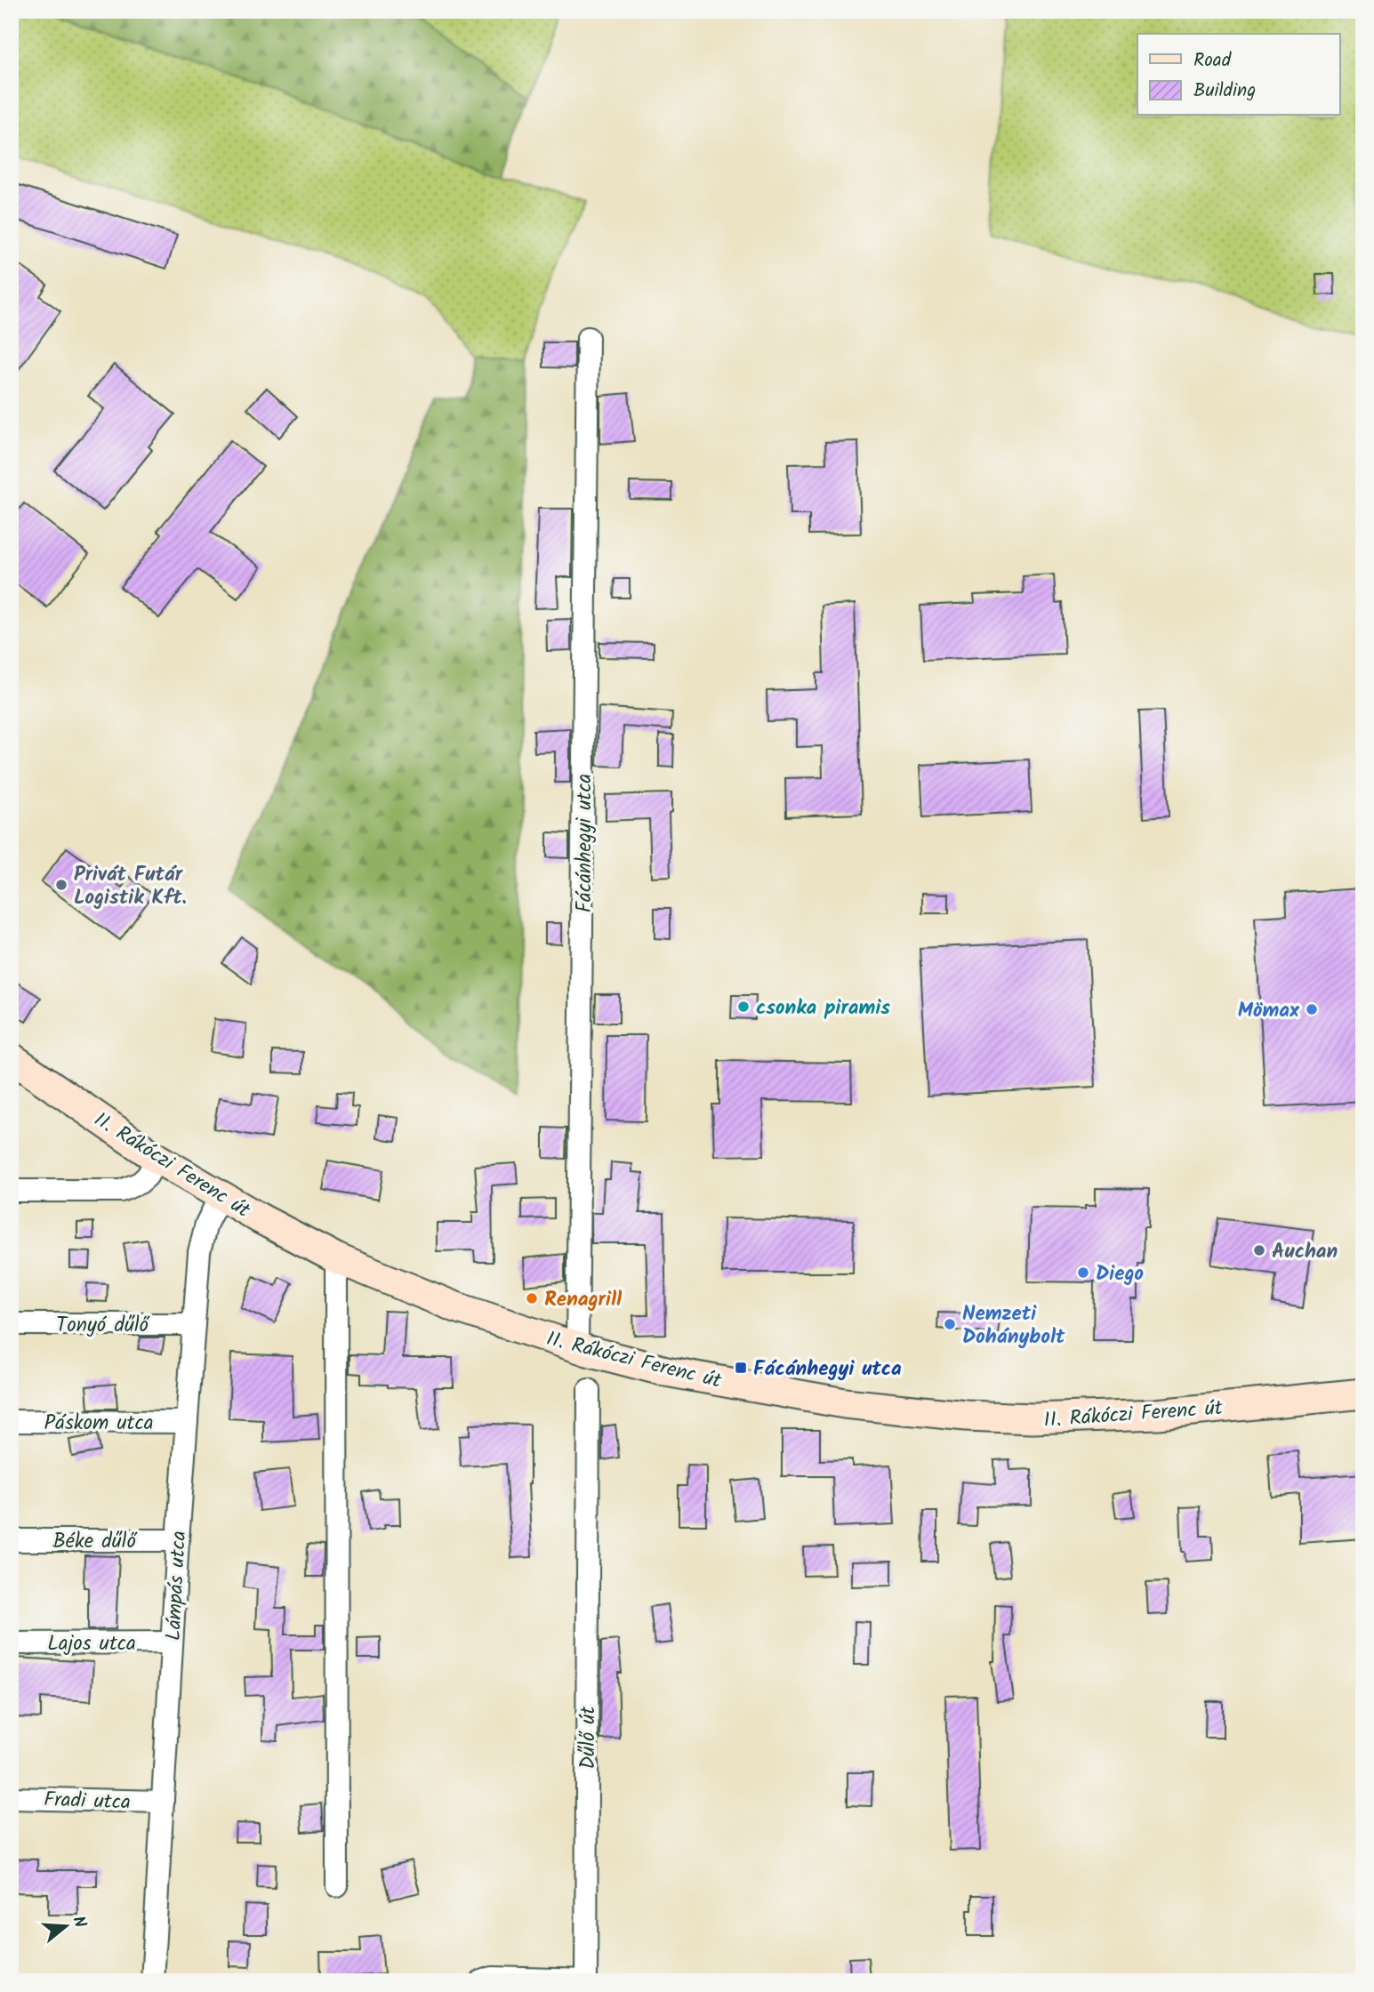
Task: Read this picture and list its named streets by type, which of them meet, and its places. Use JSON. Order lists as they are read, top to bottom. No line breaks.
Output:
{"streets":{"main road":["II. Rákóczi Ferenc út"],"street":["Fácánhegyi utca","Tonyó dűlő","Páskom utca","Béke dűlő","Lámpás utca","Lajos utca","Dűlő út","Fradi utca"]},"crossings":[["Fácánhegyi utca","II. Rákóczi Ferenc út"],["II. Rákóczi Ferenc út","Lámpás utca"],["Tonyó dűlő","Lámpás utca"],["Páskom utca","Lámpás utca"],["Béke dűlő","Lámpás utca"],["Lámpás utca","Lajos utca"],["Lámpás utca","Fradi utca"]],"places":{"other":["Privát Futár Logistik Kft.","csonka piramis","Mömax","Auchan","Diego","Renagrill","Nemzeti Dohánybolt"],"transit":["Fácánhegyi utca"]},"legend":["Road","Building"],"north":"right"}
